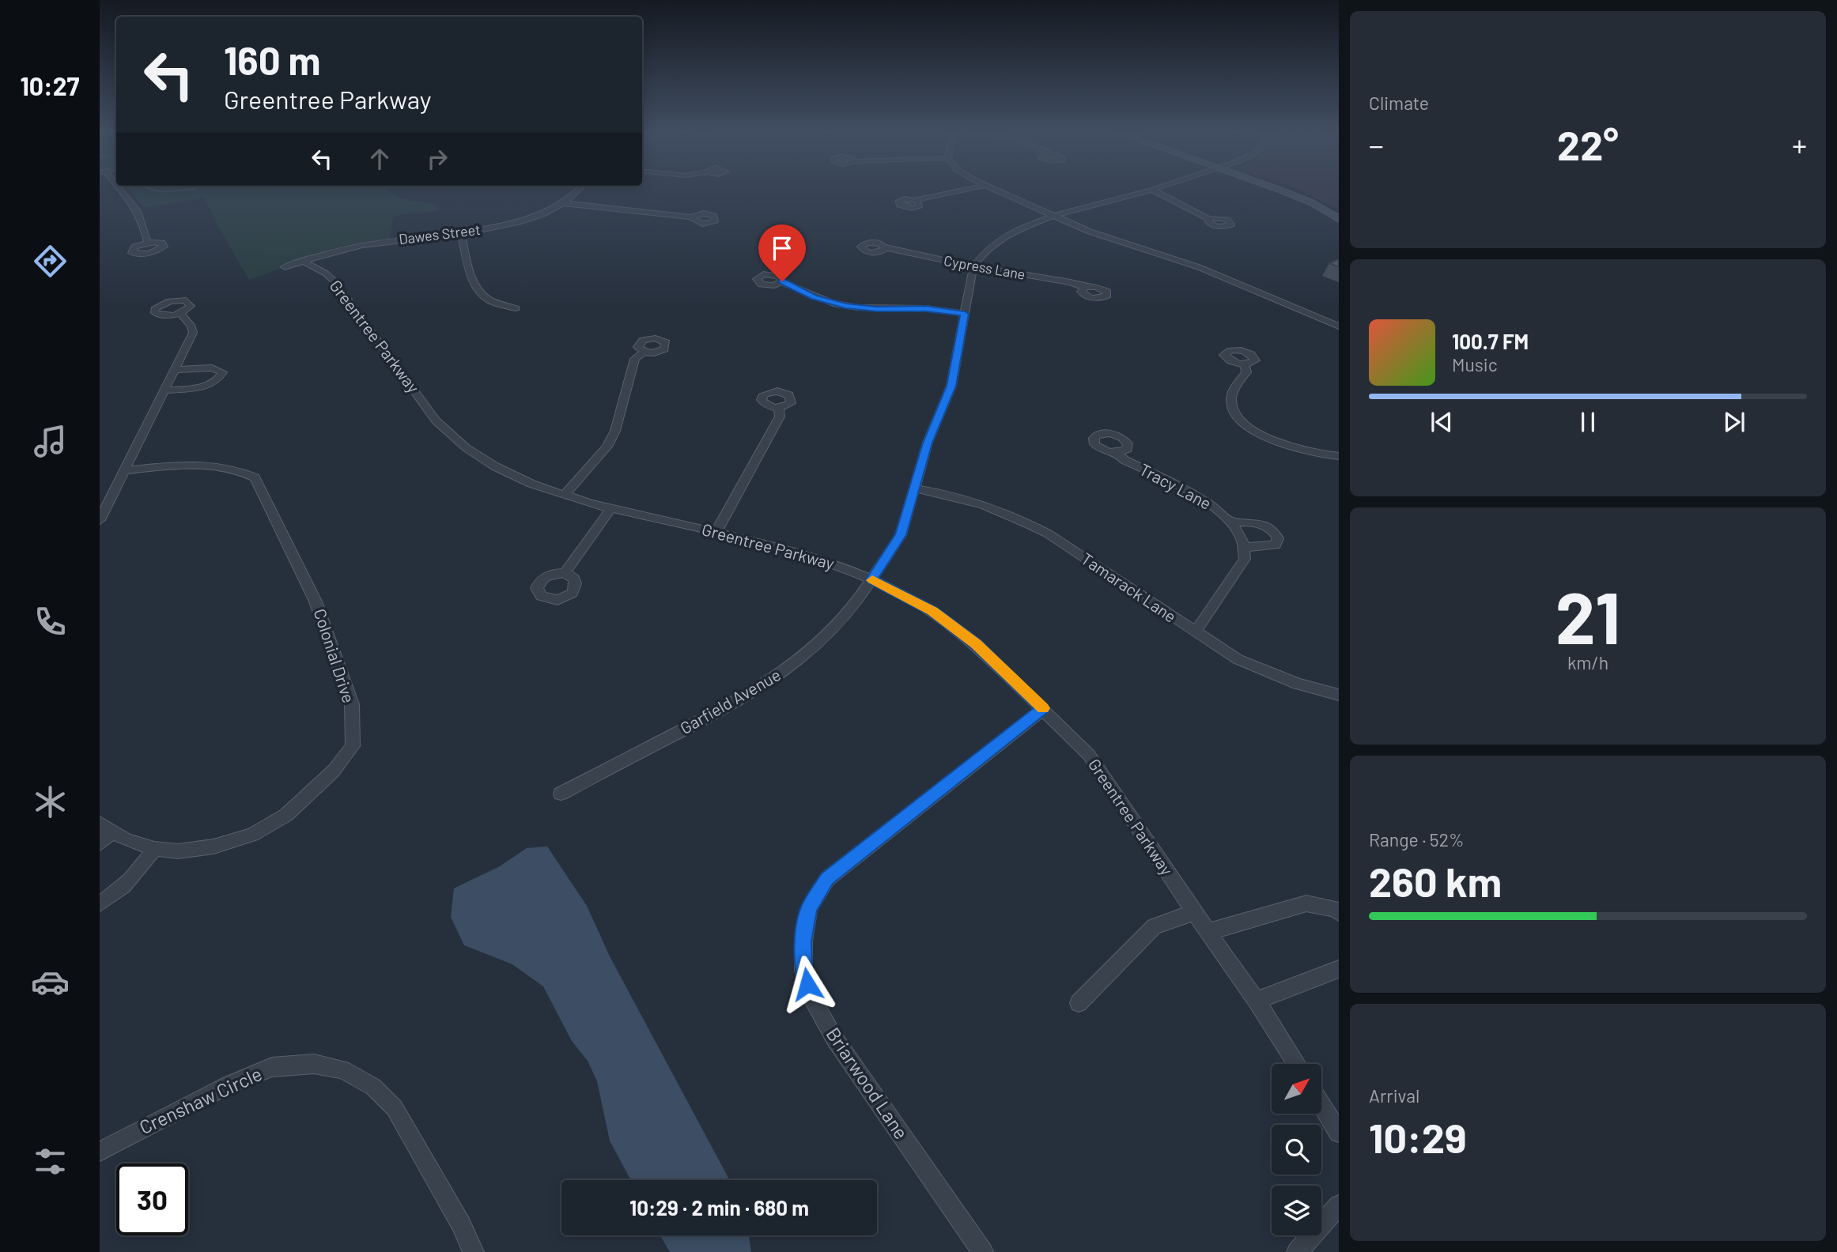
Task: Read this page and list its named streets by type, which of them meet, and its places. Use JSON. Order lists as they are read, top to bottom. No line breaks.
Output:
{"streets":{"street":["Dawes Street","Cypress Lane","Greentree Parkway","Tracy Lane","Tamarack Lane","Colonial Drive","Garfield Avenue","Briarwood Lane","Crenshaw Circle"]},"crossings":[["Dawes Street","Greentree Parkway"],["Cypress Lane","Garfield Avenue"],["Greentree Parkway","Garfield Avenue"],["Greentree Parkway","Briarwood Lane"],["Tamarack Lane","Garfield Avenue"]],"north":"top right","page":{"tabs":"10:27","tile":["Climate",["21","km/h"],["Range · 52%","260 km"],["Arrival","10:29"]],"turn":["160 m","Greentree Parkway"],"heat":["−","22°","+"],"song":["100.7 FM","Music"],"limit":"30","trip":"10:29 · 2 min · 680 m"}}
